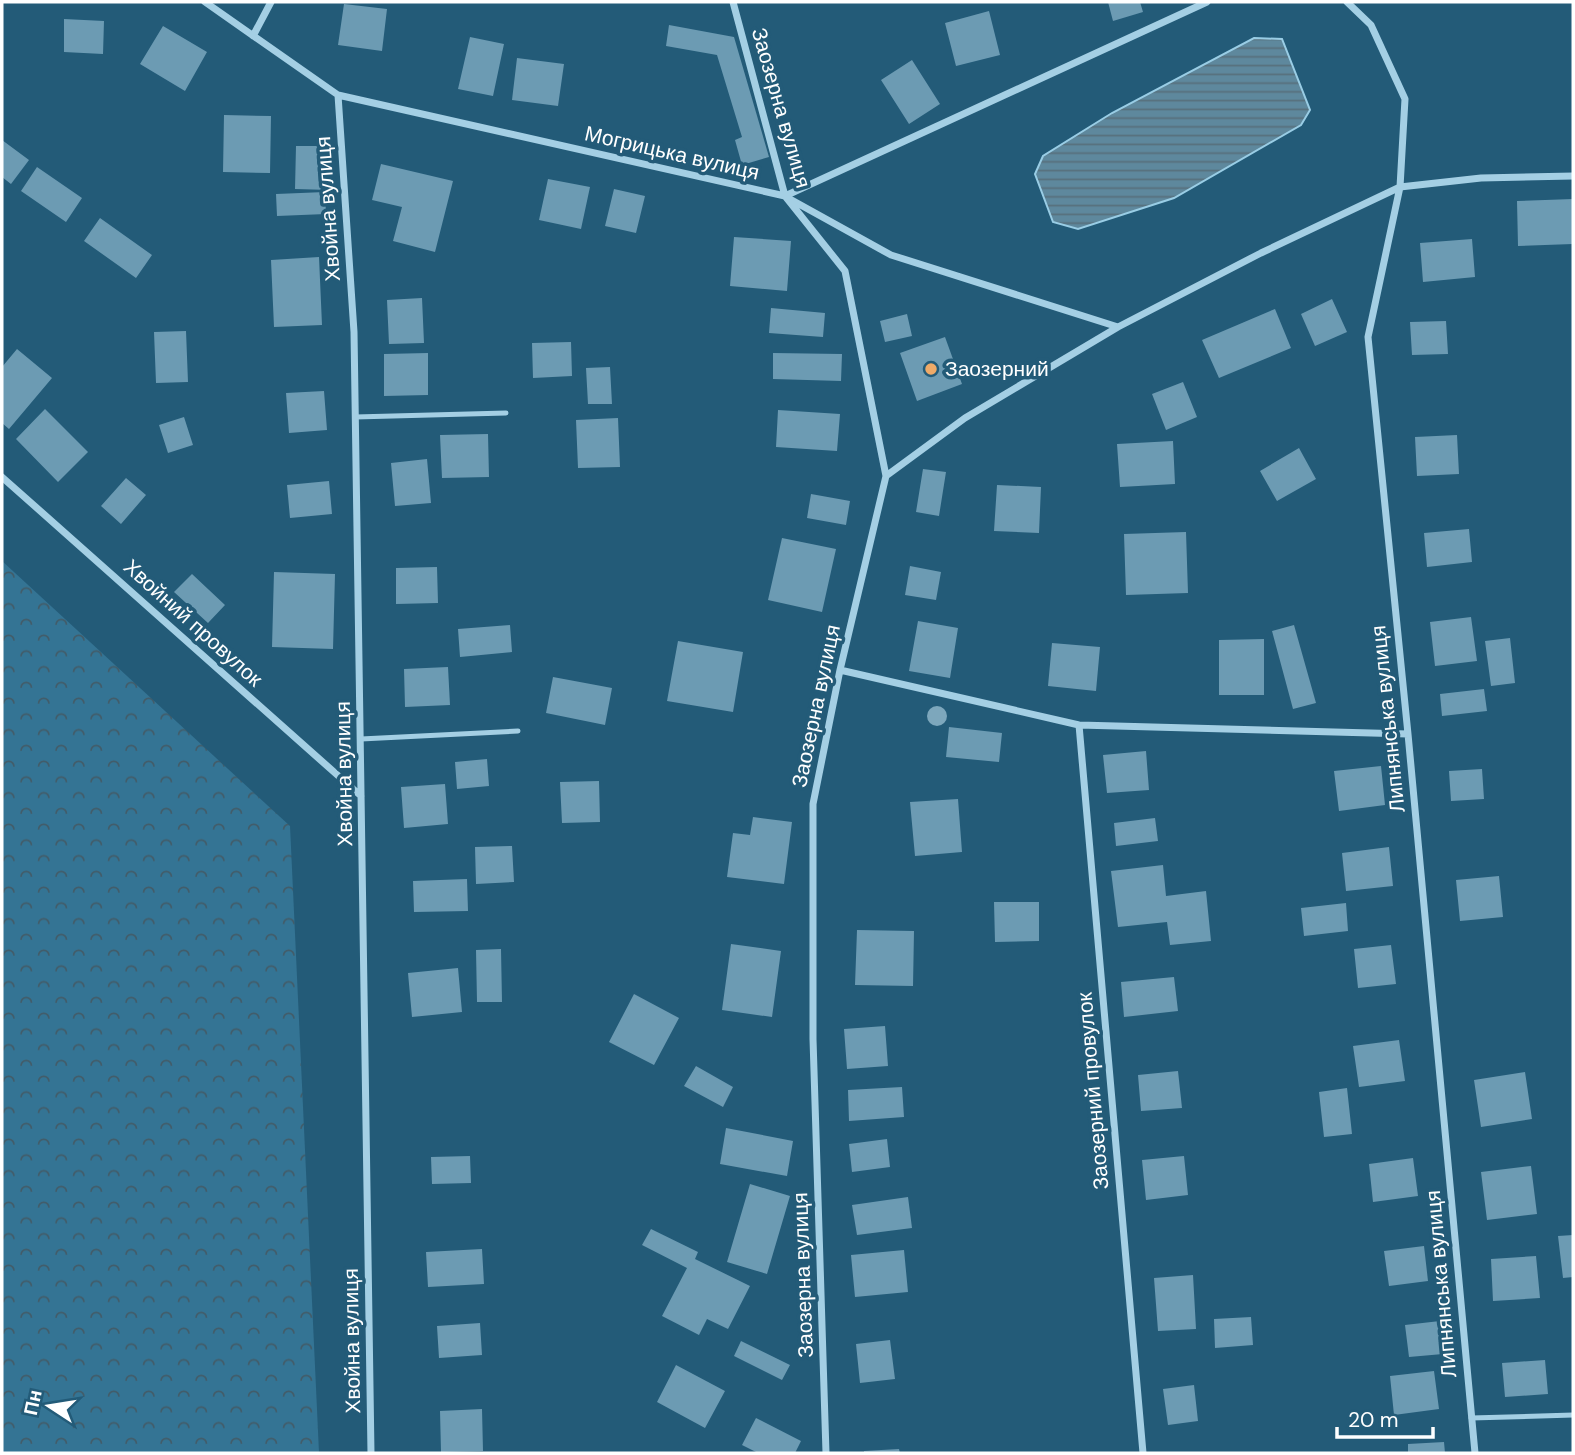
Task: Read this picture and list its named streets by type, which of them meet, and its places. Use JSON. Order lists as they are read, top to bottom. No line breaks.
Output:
{"streets":{"street":["Заозерна вулиця","Могрицька вулиця","Хвойна вулиця","Хвойний провулок","Липнянська вулиця","Заозерний провулок"]},"crossings":[["Заозерна вулиця","Могрицька вулиця"],["Могрицька вулиця","Хвойна вулиця"],["Хвойна вулиця","Хвойний провулок"]],"places":["Заозерний"],"scale_bar":"20 m","north":"left"}
